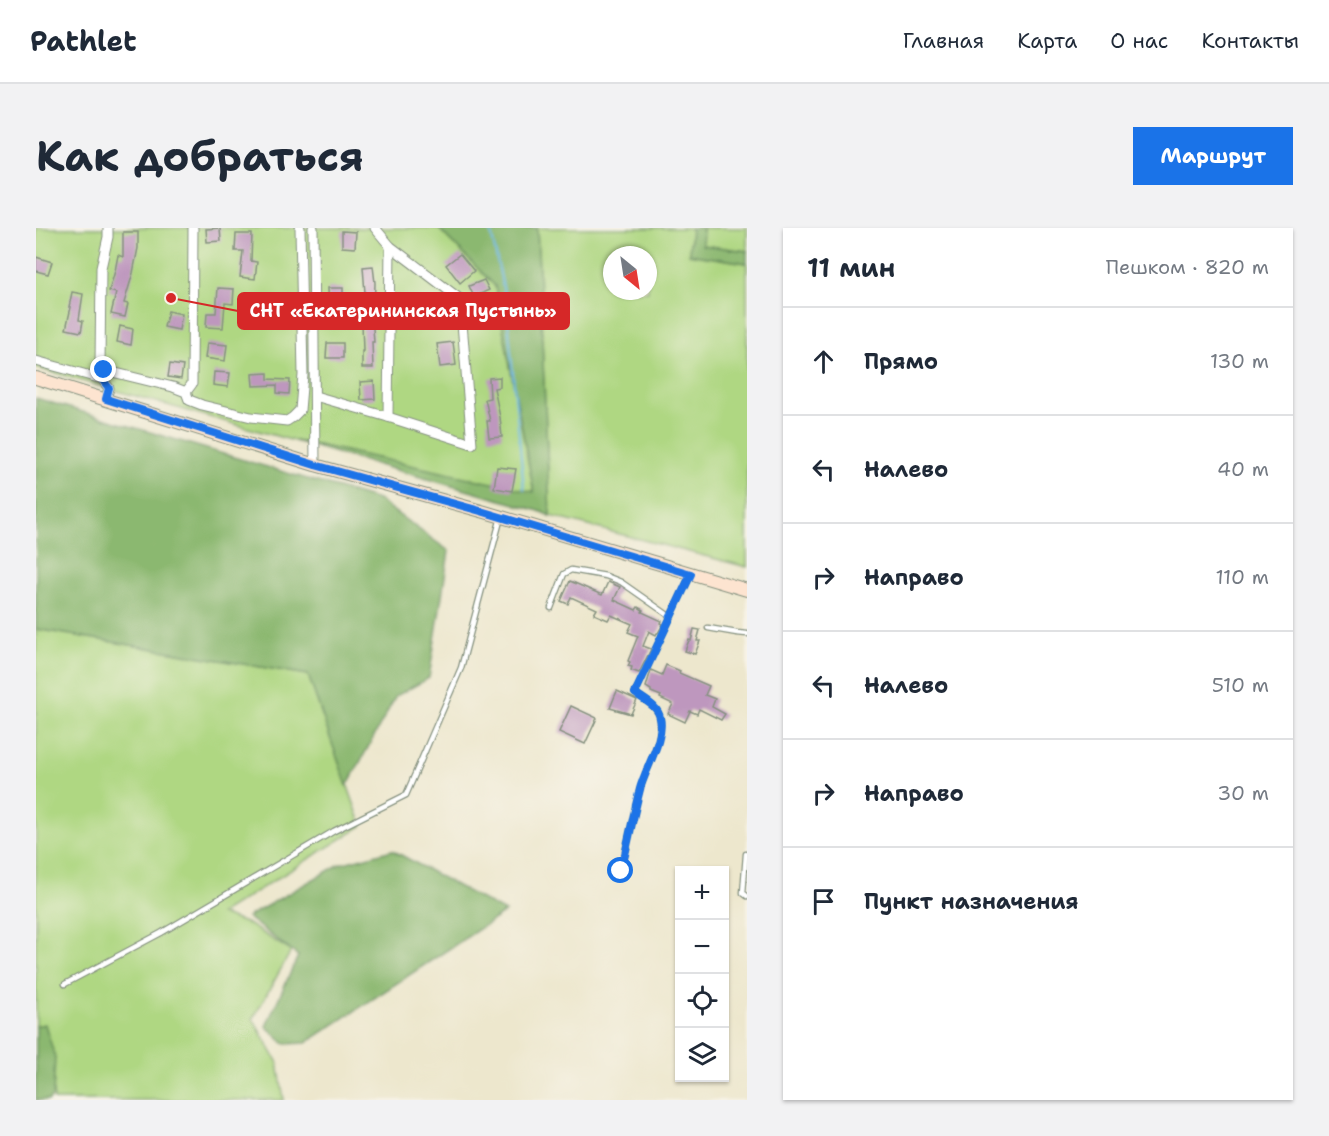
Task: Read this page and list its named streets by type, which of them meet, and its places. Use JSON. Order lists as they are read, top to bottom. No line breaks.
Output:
{"places":["СНТ «Екатерининская Пустынь»"],"north":"bottom right","page":{"header":"Pathlet","nav":["Главная","Карта","О нас","Контакты"],"buttons":"Маршрут","title":"Как добраться","heading":["11 мин","Пешком · 820 m"],"list":[["Прямо","130 m"],["Налево","40 m"],["Направо","110 m"],["Налево","510 m"],["Направо","30 m"],"Пункт назначения"],"map_buttons":["+","−"]}}
